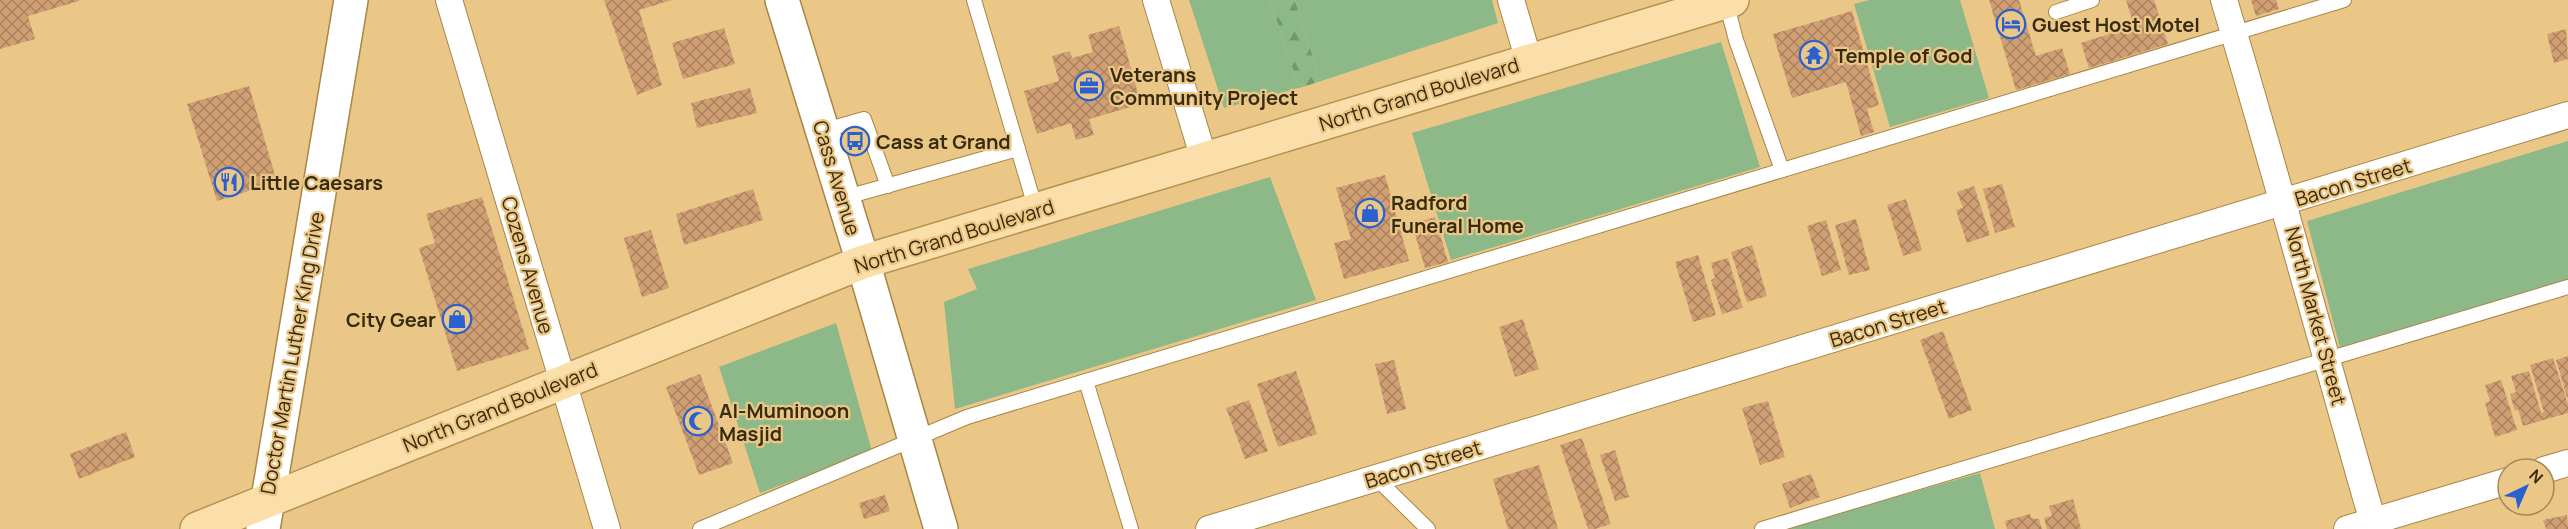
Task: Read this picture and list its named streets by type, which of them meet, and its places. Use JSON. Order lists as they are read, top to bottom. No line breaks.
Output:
{"streets":{"main road":["North Grand Boulevard","Cass Avenue","Doctor Martin Luther King Drive"],"street":["Bacon Street","Cozens Avenue","North Market Street"]},"crossings":[["North Grand Boulevard","Cass Avenue"],["North Grand Boulevard","Cozens Avenue"],["North Grand Boulevard","Doctor Martin Luther King Drive"],["Bacon Street","North Market Street"]],"places":{"hotel":["Guest Host Motel"],"temple":["Temple of God"],"office":["Veterans Community Project"],"bus stop":["Cass at Grand"],"restaurant":["Little Caesars"],"shop":["Radford Funeral Home","City Gear"],"mosque":["Al-Muminoon Masjid"]},"north":"top right"}
